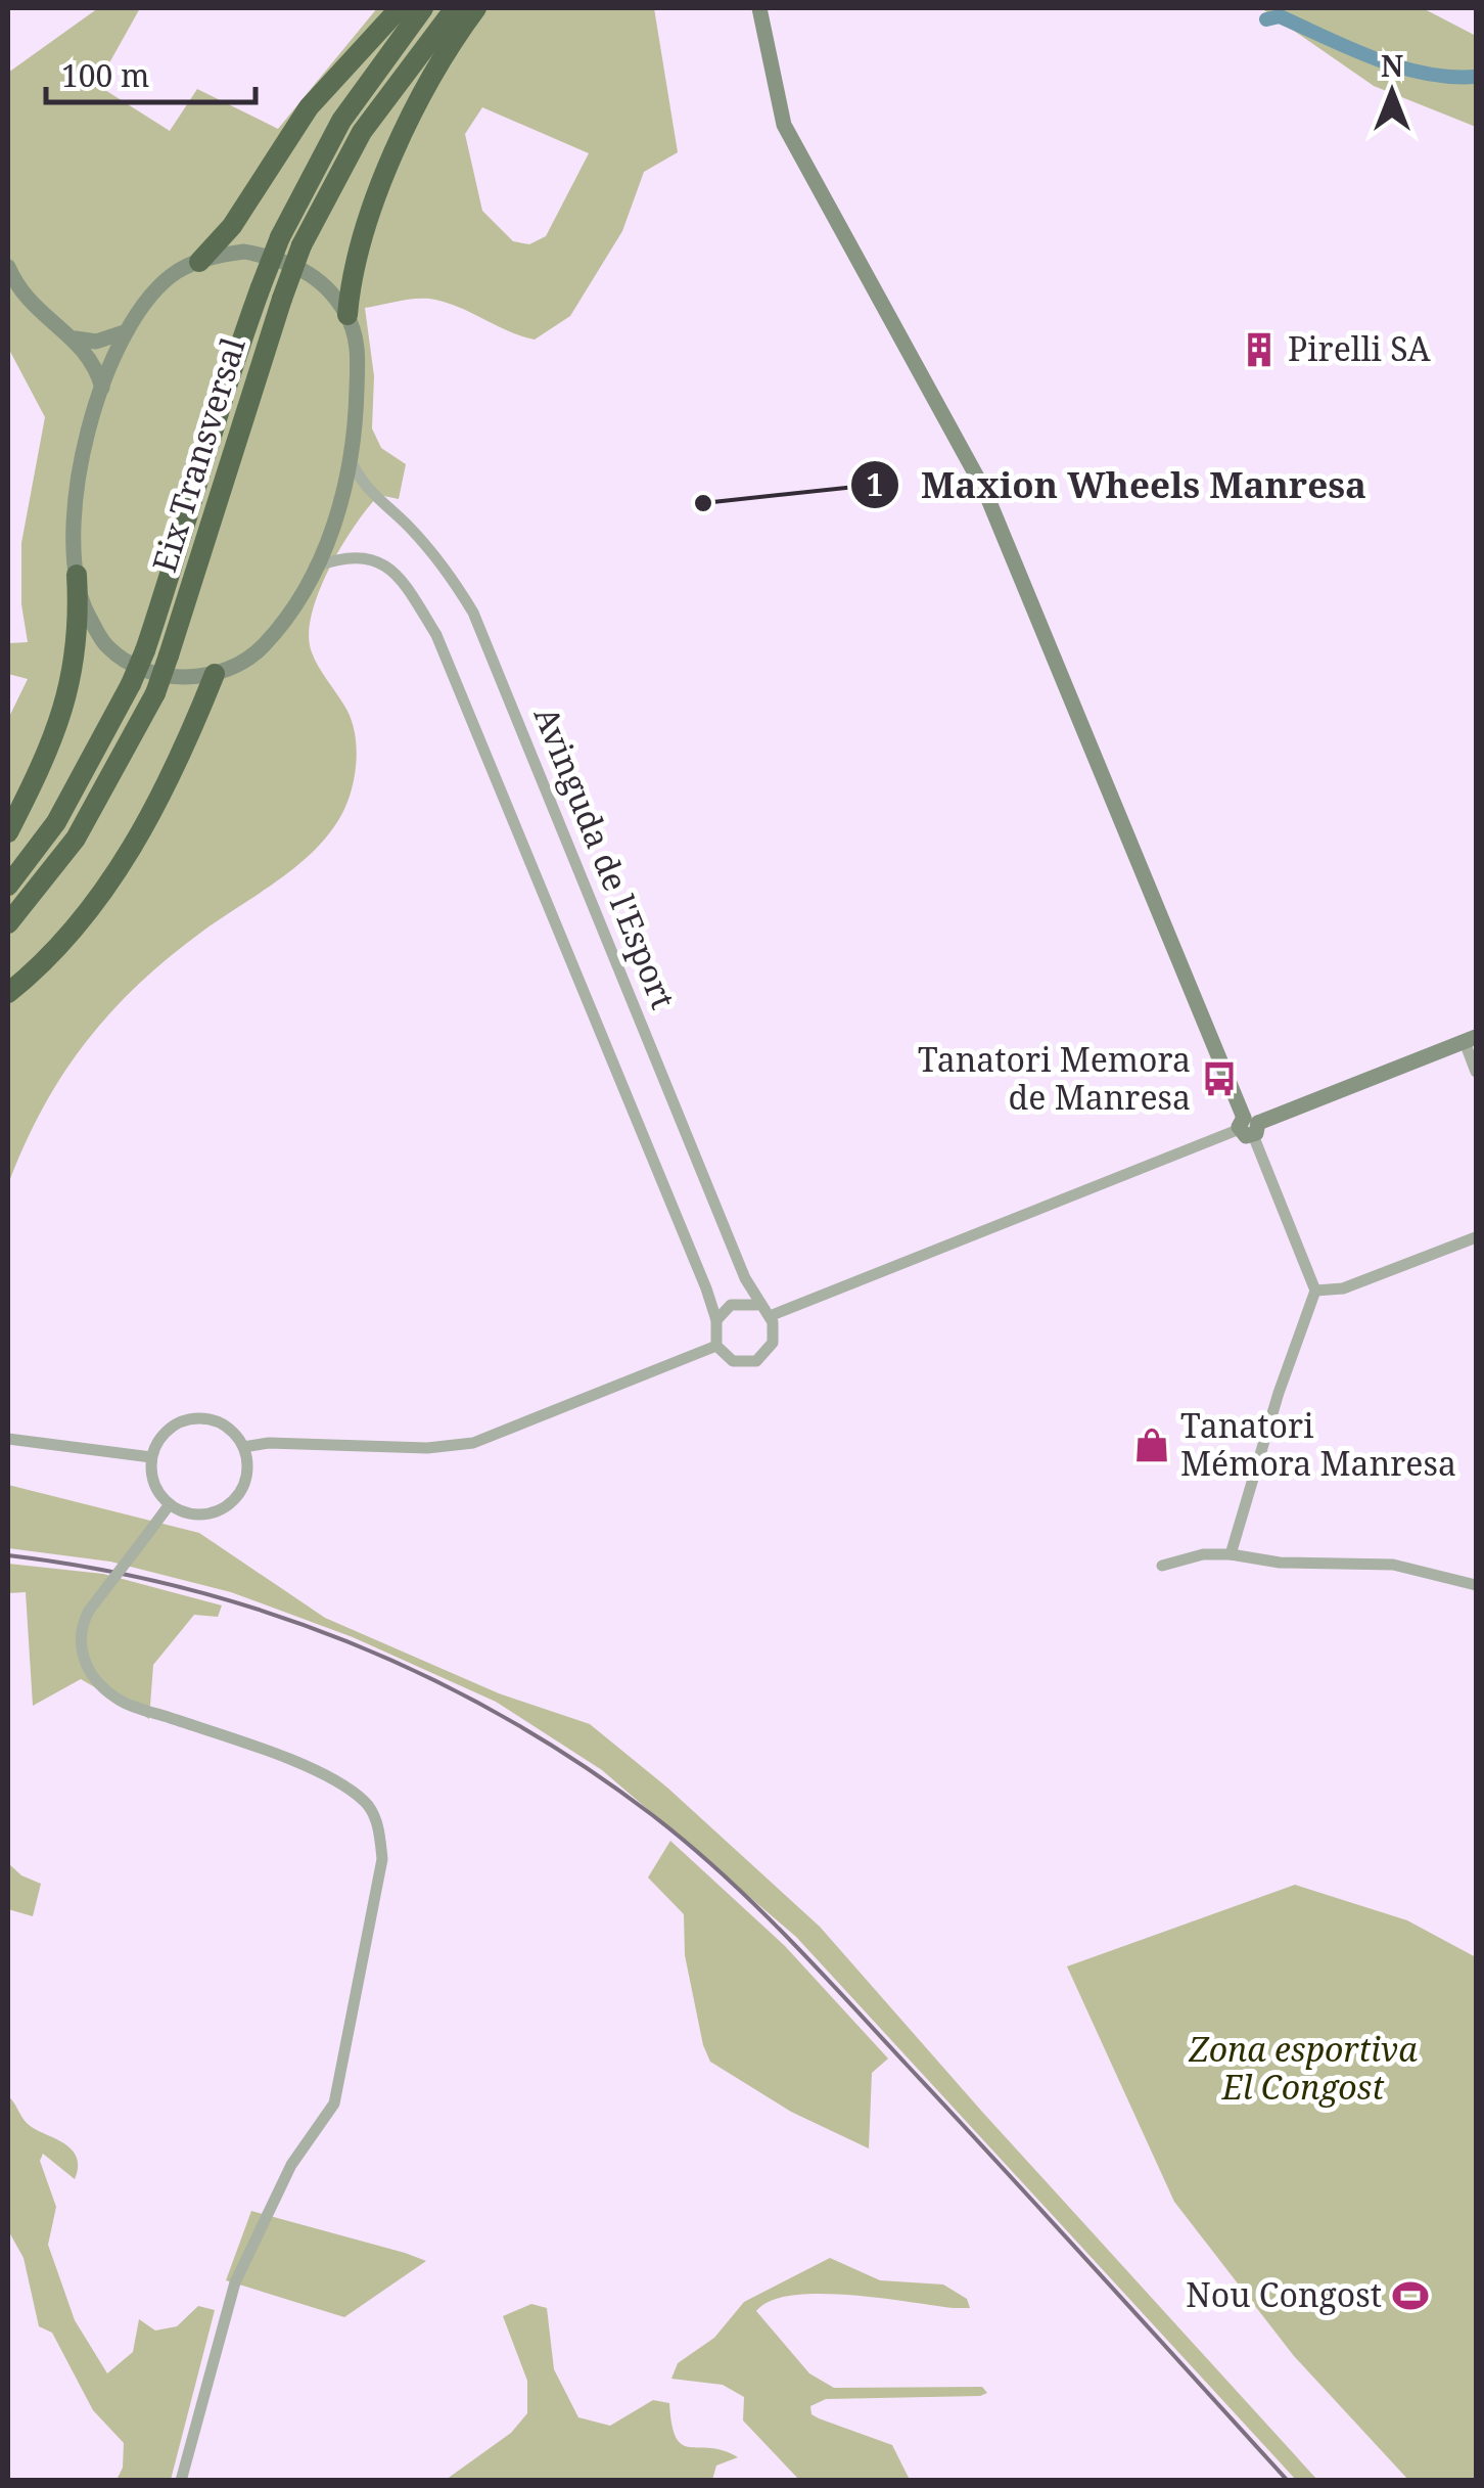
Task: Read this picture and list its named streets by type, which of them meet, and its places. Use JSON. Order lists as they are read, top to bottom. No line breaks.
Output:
{"streets":{"highway":["Eix Transversal"],"street":["Avinguda de l'Esport"]},"parks":["Zona esportiva El Congost"],"places":{"building":["Pirelli SA"],"other":["Maxion Wheels Manresa"],"bus stop":["Tanatori Memora de Manresa"],"shop":["Tanatori Mémora Manresa"],"sports":["Nou Congost"]},"scale_bar":"100 m","north":"top"}
